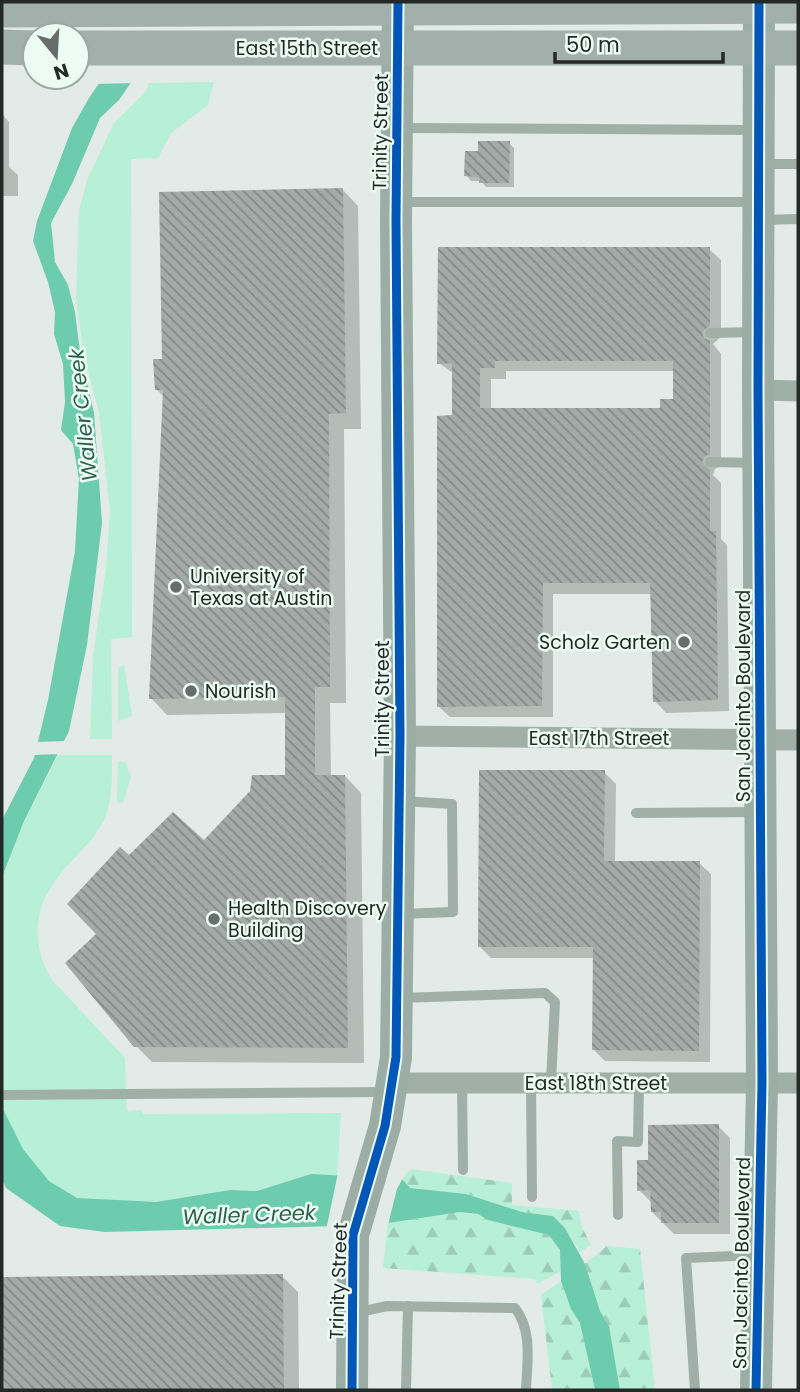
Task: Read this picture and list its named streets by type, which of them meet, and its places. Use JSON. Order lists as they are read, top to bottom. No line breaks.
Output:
{"streets":{"main road":["East 15th Street","Trinity Street","San Jacinto Boulevard"],"street":["East 17th Street","East 18th Street"]},"crossings":[["East 15th Street","Trinity Street"],["East 15th Street","San Jacinto Boulevard"],["Trinity Street","East 17th Street"],["Trinity Street","East 18th Street"],["San Jacinto Boulevard","East 17th Street"],["San Jacinto Boulevard","East 18th Street"]],"water":["Waller Creek"],"places":["University of Texas at Austin","Scholz Garten","Nourish","Health Discovery Building"],"scale_bar":"50 m","north":"bottom"}
